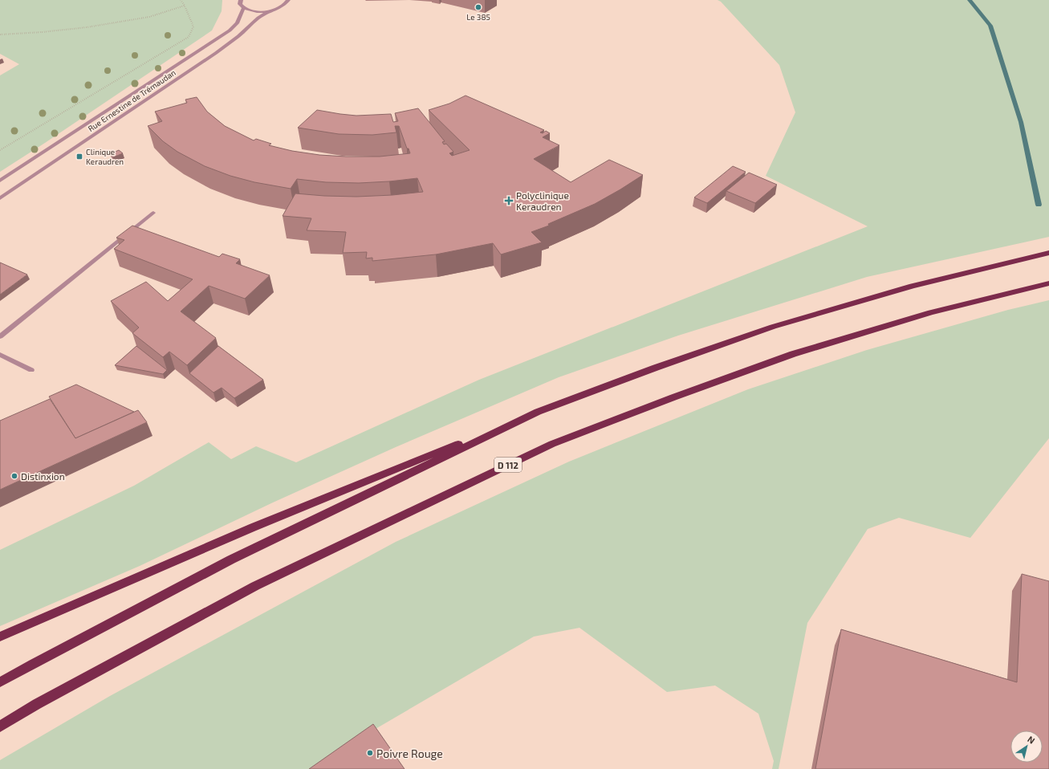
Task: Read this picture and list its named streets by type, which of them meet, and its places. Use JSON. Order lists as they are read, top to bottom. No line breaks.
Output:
{"streets":{"highway":["D 112"],"street":["Rue Ernestine de Trémaudan"]},"places":{"other":["Le 385","Distinxion","Poivre Rouge"],"transit":["Clinique Keraudren"],"health":["Polyclinique Keraudren"]},"north":"top right"}
